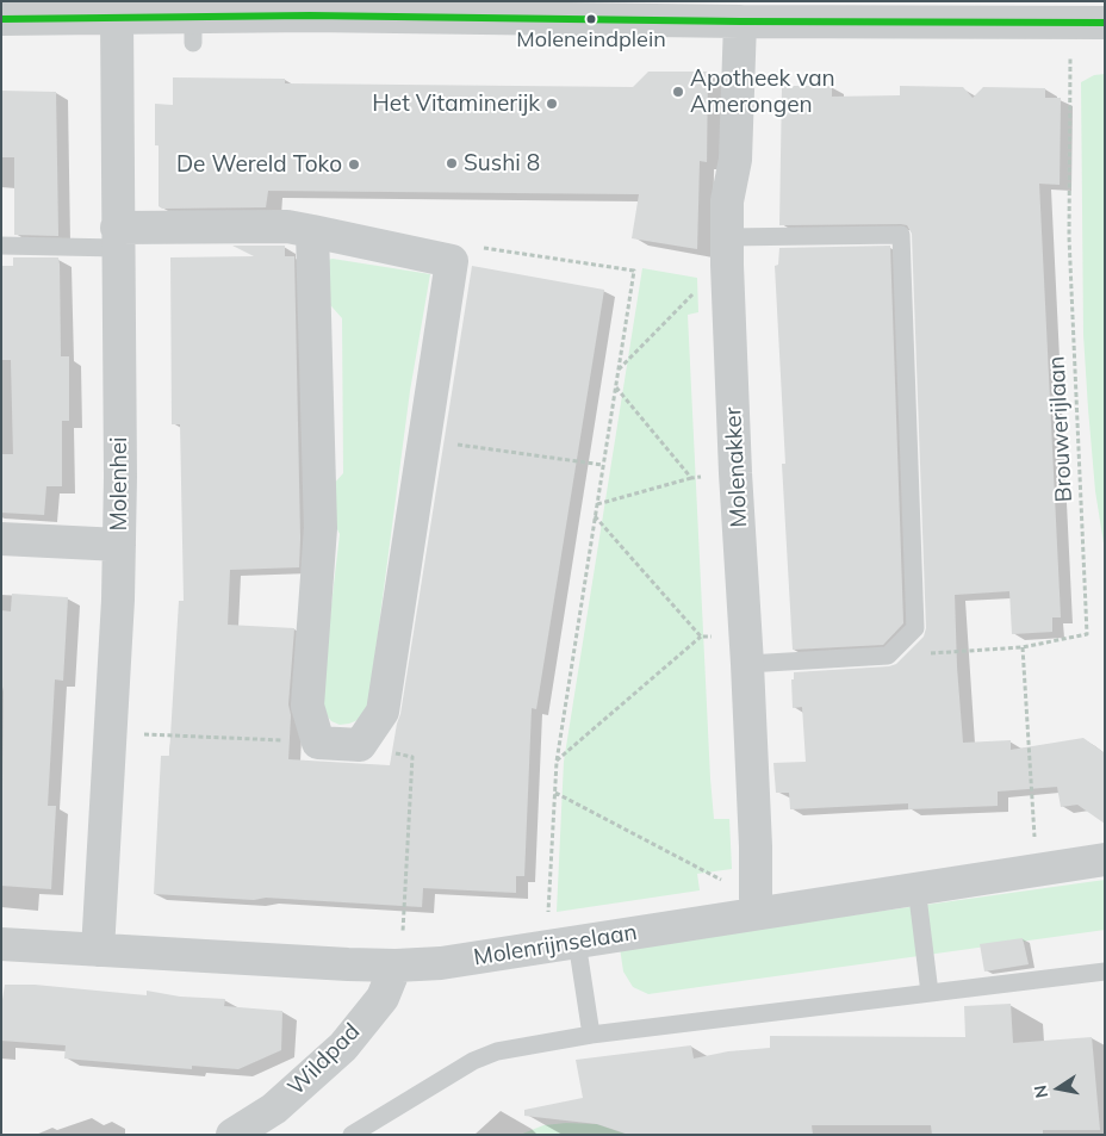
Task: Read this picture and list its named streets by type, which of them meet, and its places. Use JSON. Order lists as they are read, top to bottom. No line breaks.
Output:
{"streets":{"street":["Molenakker","Molenhei","Molenrijnselaan","Wildpad"],"path":["Brouwerijlaan"]},"crossings":[["Molenakker","Molenrijnselaan"],["Molenhei","Molenrijnselaan"],["Molenrijnselaan","Wildpad"]],"places":["Moleneindplein","Apotheek van Amerongen","Het Vitaminerijk","Sushi 8","De Wereld Toko"],"north":"left"}
